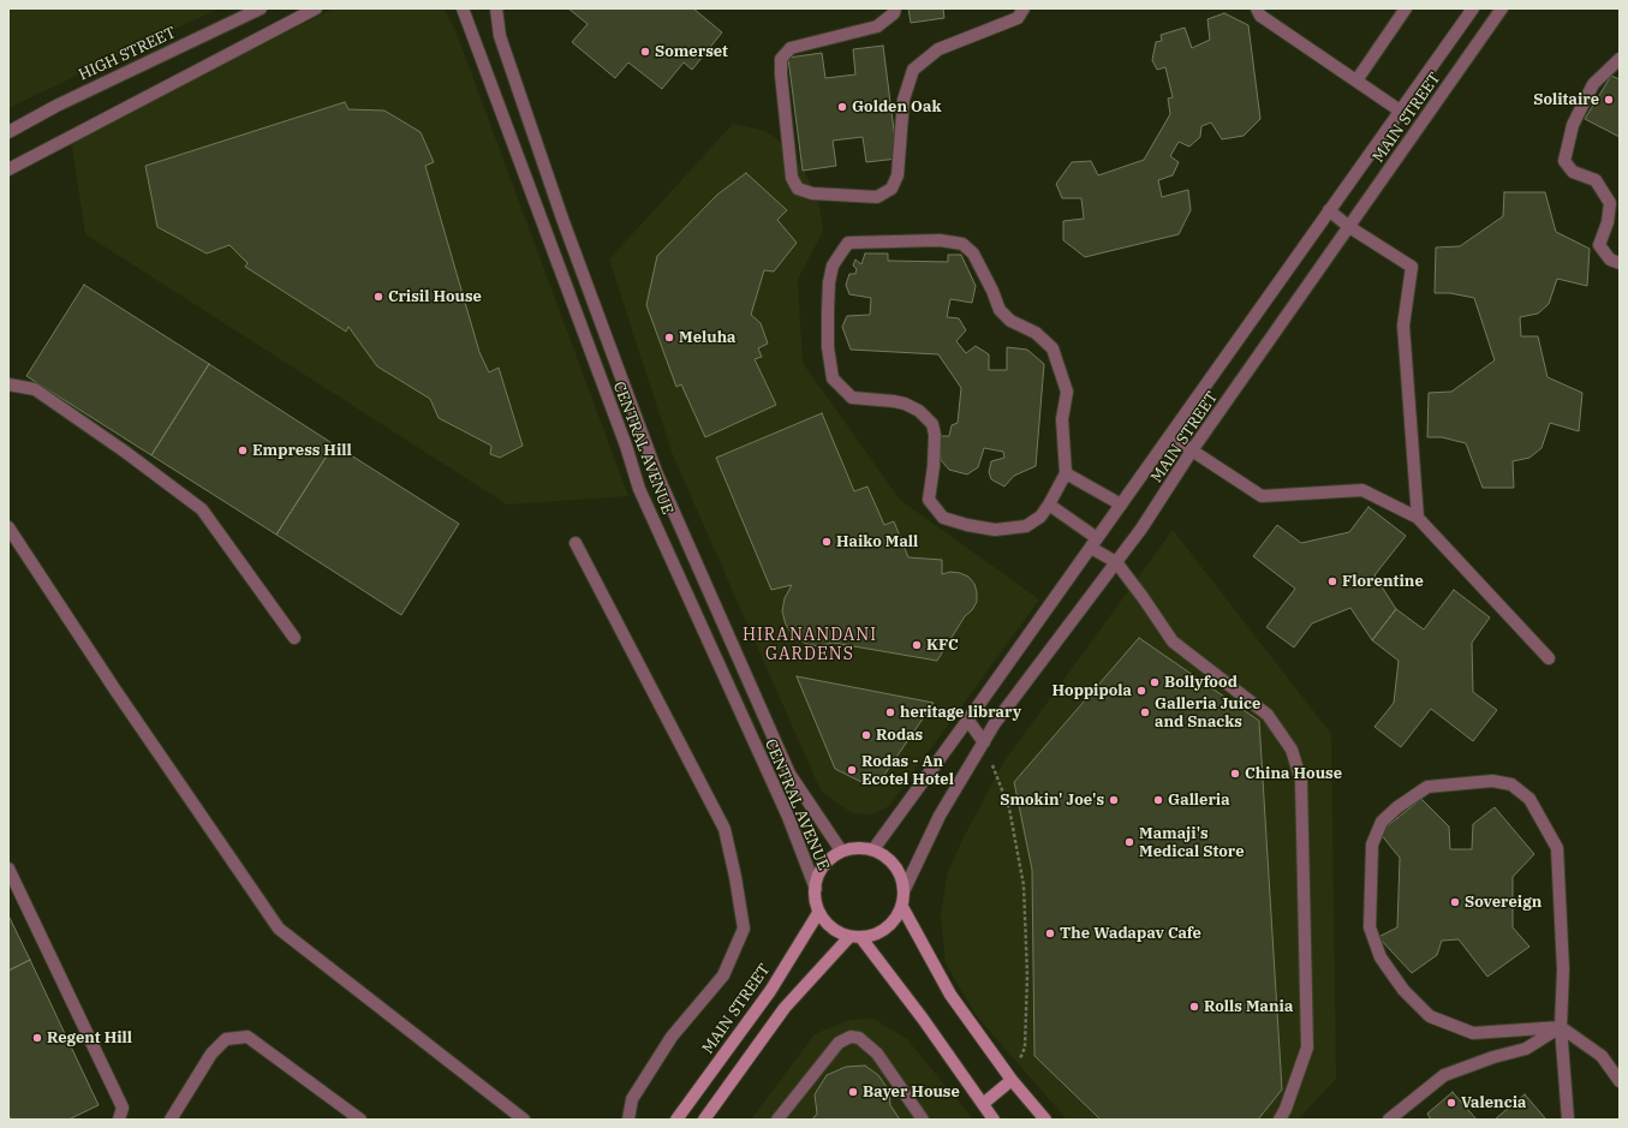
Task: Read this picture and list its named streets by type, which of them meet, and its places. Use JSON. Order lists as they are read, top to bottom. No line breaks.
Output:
{"streets":{"main road":["MAIN STREET"],"street":["HIGH STREET","CENTRAL AVENUE"]},"crossings":[["MAIN STREET","CENTRAL AVENUE"]],"districts":["HIRANANDANI GARDENS"],"places":["Somerset","Solitaire","Golden Oak","Crisil House","Meluha","Empress Hill","Haiko Mall","Florentine","KFC","Bollyfood","Hoppipola","heritage library","Galleria Juice and Snacks","Rodas","Rodas - An Ecotel Hotel","China House","Smokin' Joe's","Galleria","Mamaji's Medical Store","Sovereign","The Wadapav Cafe","Rolls Mania","Regent Hill","Bayer House","Valencia"]}
